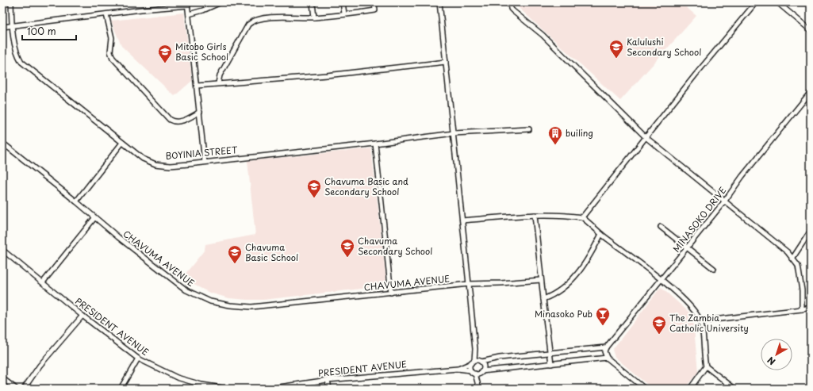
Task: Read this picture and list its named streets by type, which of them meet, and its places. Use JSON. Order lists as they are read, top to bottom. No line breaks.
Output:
{"streets":{"street":["BOYINIA STREET","MINASOKO DRIVE","CHAVUMA AVENUE","PRESIDENT AVENUE"]},"crossings":[["MINASOKO DRIVE","PRESIDENT AVENUE"]],"places":{"school or university":["Kalulushi Secondary School","Mitobo Girls Basic School","Chavuma Basic and Secondary School","Chavuma Secondary School","Chavuma Basic School","The Zambia Catholic University"],"building":["builing"],"bar":["Minasoko Pub"]},"scale_bar":"100 m","north":"bottom left"}
